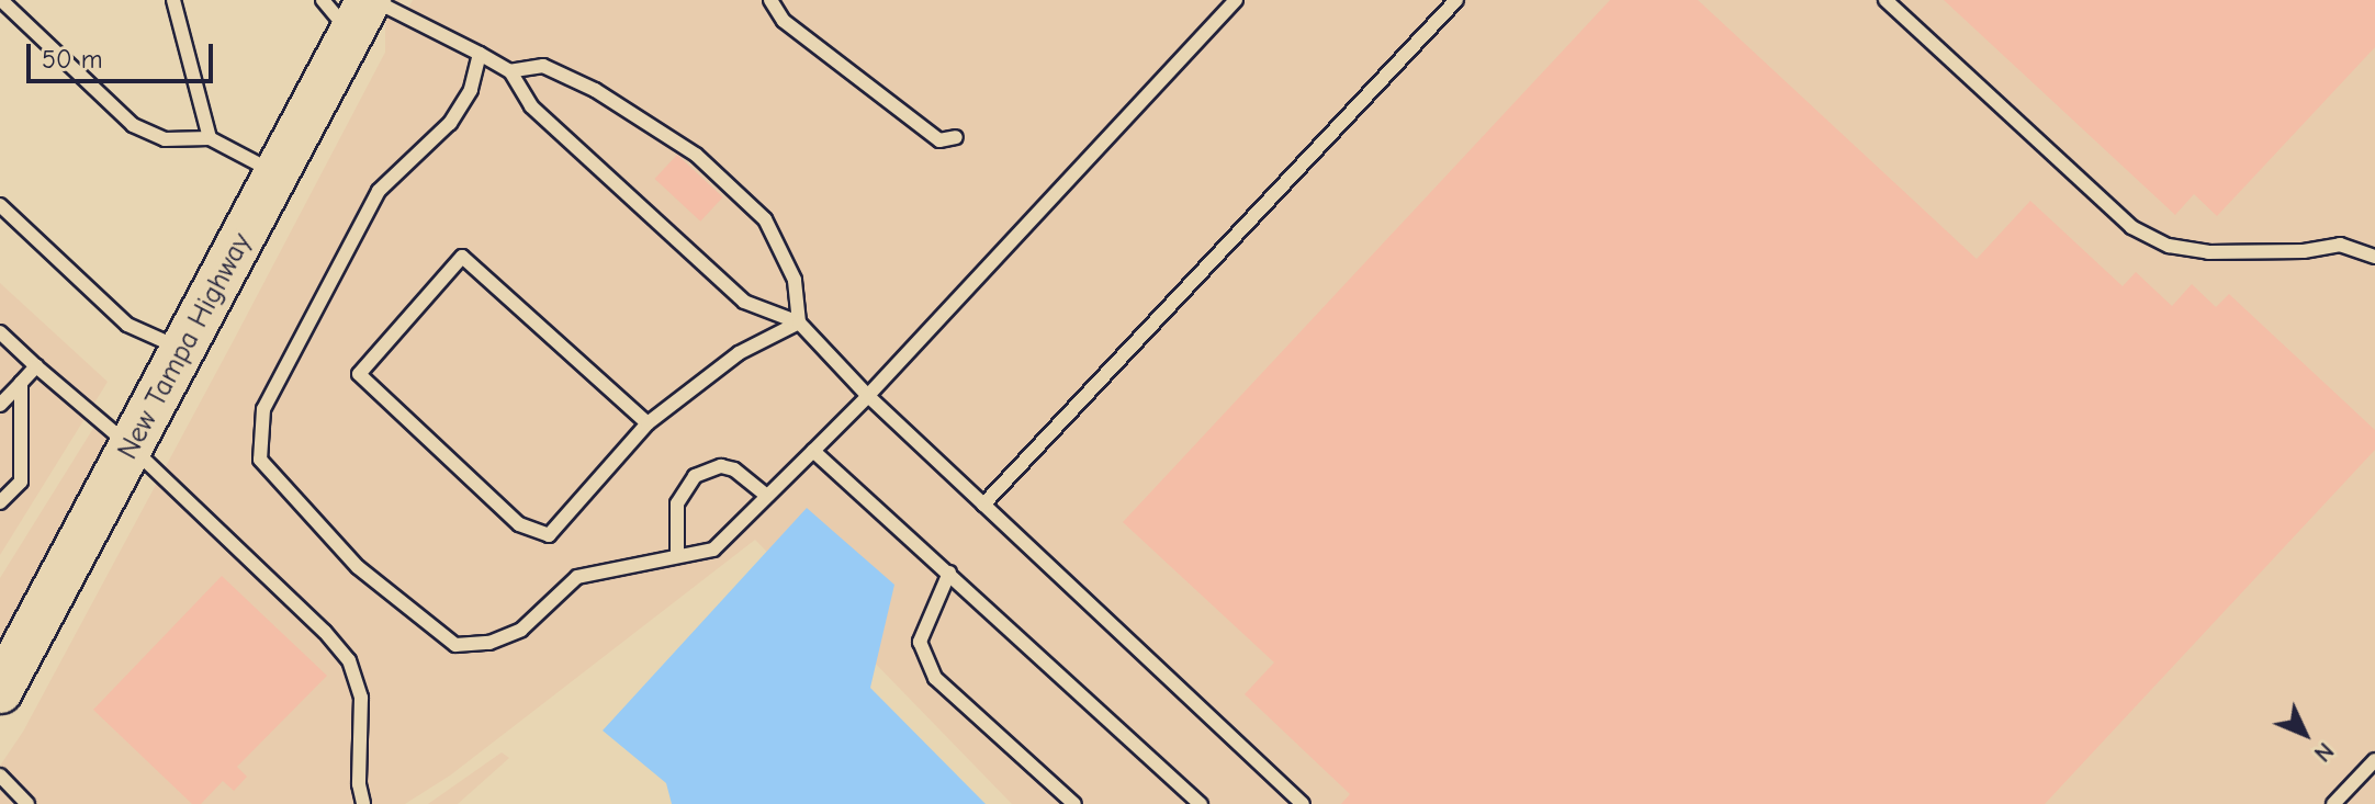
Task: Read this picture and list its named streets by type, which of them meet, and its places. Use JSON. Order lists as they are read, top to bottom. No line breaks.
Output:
{"streets":{"main road":["New Tampa Highway"]},"scale_bar":"50 m","north":"bottom right"}
